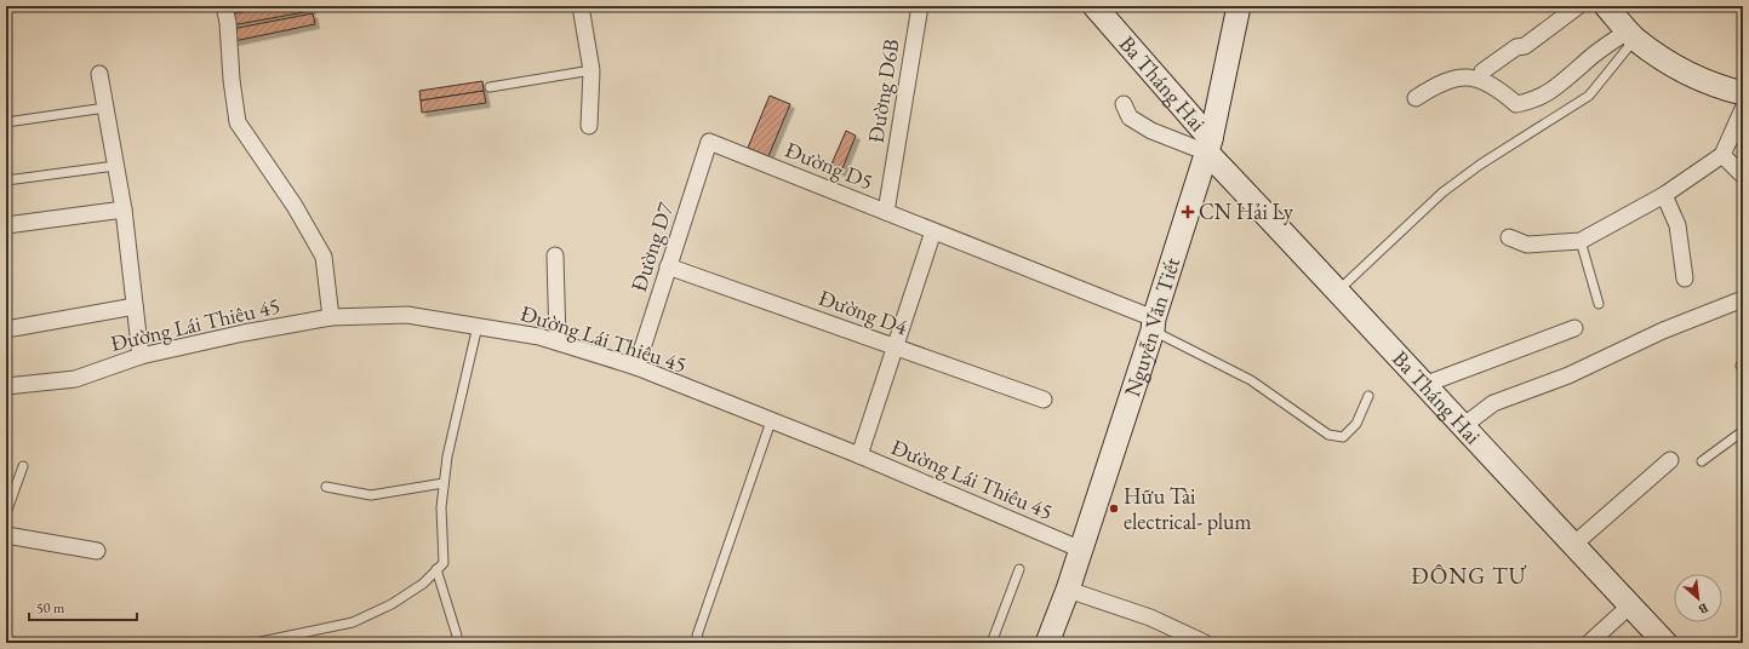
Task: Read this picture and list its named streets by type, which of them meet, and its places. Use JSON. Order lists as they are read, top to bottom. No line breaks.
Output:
{"streets":{"street":["Ba Tháng Hai","Đường D6B","Đường D5","Đường D7","Đường D4","Đường Lái Thiêu 45","Nguyễn Văn Tiết"]},"crossings":[["Ba Tháng Hai","Nguyễn Văn Tiết"],["Đường D6B","Đường D5"],["Đường D5","Đường D7"],["Đường D5","Nguyễn Văn Tiết"],["Đường D7","Đường D4"],["Đường D7","Đường Lái Thiêu 45"],["Đường Lái Thiêu 45","Nguyễn Văn Tiết"]],"districts":["ĐÔNG TƯ"],"places":{"health":["CN Hải Ly"],"other":["Hữu Tài electrical- plum"]},"scale_bar":"50 m","north":"bottom right"}
